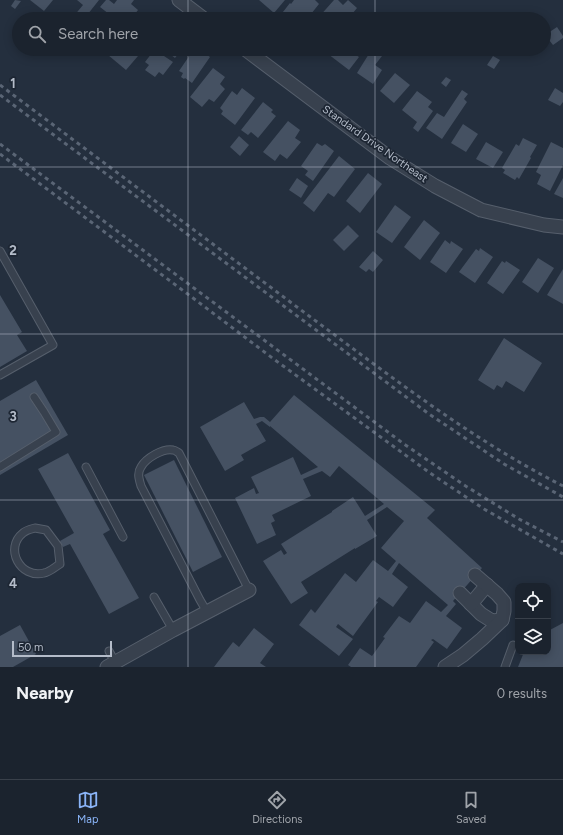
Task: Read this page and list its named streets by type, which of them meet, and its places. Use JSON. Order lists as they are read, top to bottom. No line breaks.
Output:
{"streets":{"street":["Standard Drive Northeast"]},"scale_bar":"50 m","page":{"search":"Search here","scale":"50 m","heading":["Nearby","0 results"],"nav":["Map","Directions","Saved"]},"grid":{"rows":["1","2","3","4"]}}
